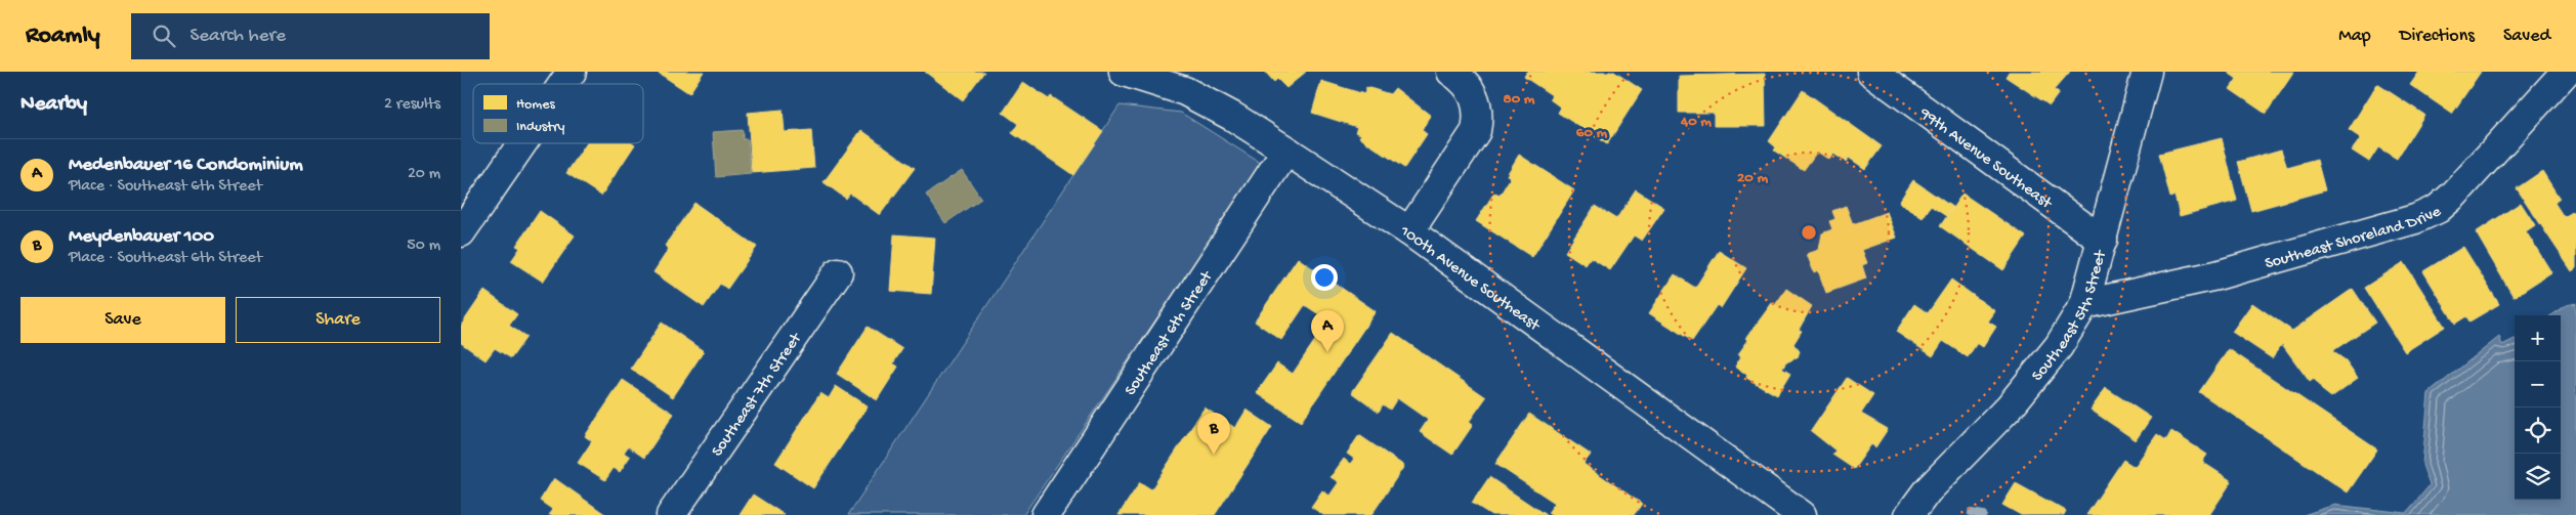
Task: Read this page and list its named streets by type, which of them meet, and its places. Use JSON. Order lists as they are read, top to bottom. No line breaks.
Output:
{"streets":{"street":["99th Avenue Southeast","Southeast Shoreland Drive","100th Avenue Southeast","Southeast 5th Street","Southeast 6th Street","Southeast 7th Street"]},"crossings":[["99th Avenue Southeast","Southeast 5th Street"],["Southeast Shoreland Drive","Southeast 5th Street"],["100th Avenue Southeast","Southeast 6th Street"]],"legend":["Homes","Industry"],"page":{"header":"Roamly","search":"Search here","nav":["Map","Directions","Saved"],"heading":["Nearby","2 results"],"list":[{"mark":"A","name":"Medenbauer 16 Condominium","note":"Place · Southeast 6th Street","value":"20 m"},{"mark":"B","name":"Meydenbauer 100","note":"Place · Southeast 6th Street","value":"50 m"}],"buttons":["Save","Share"],"pins":["A","B"],"map_buttons":["+","−"]},"rings":["80 m","40 m","60 m","20 m"]}
